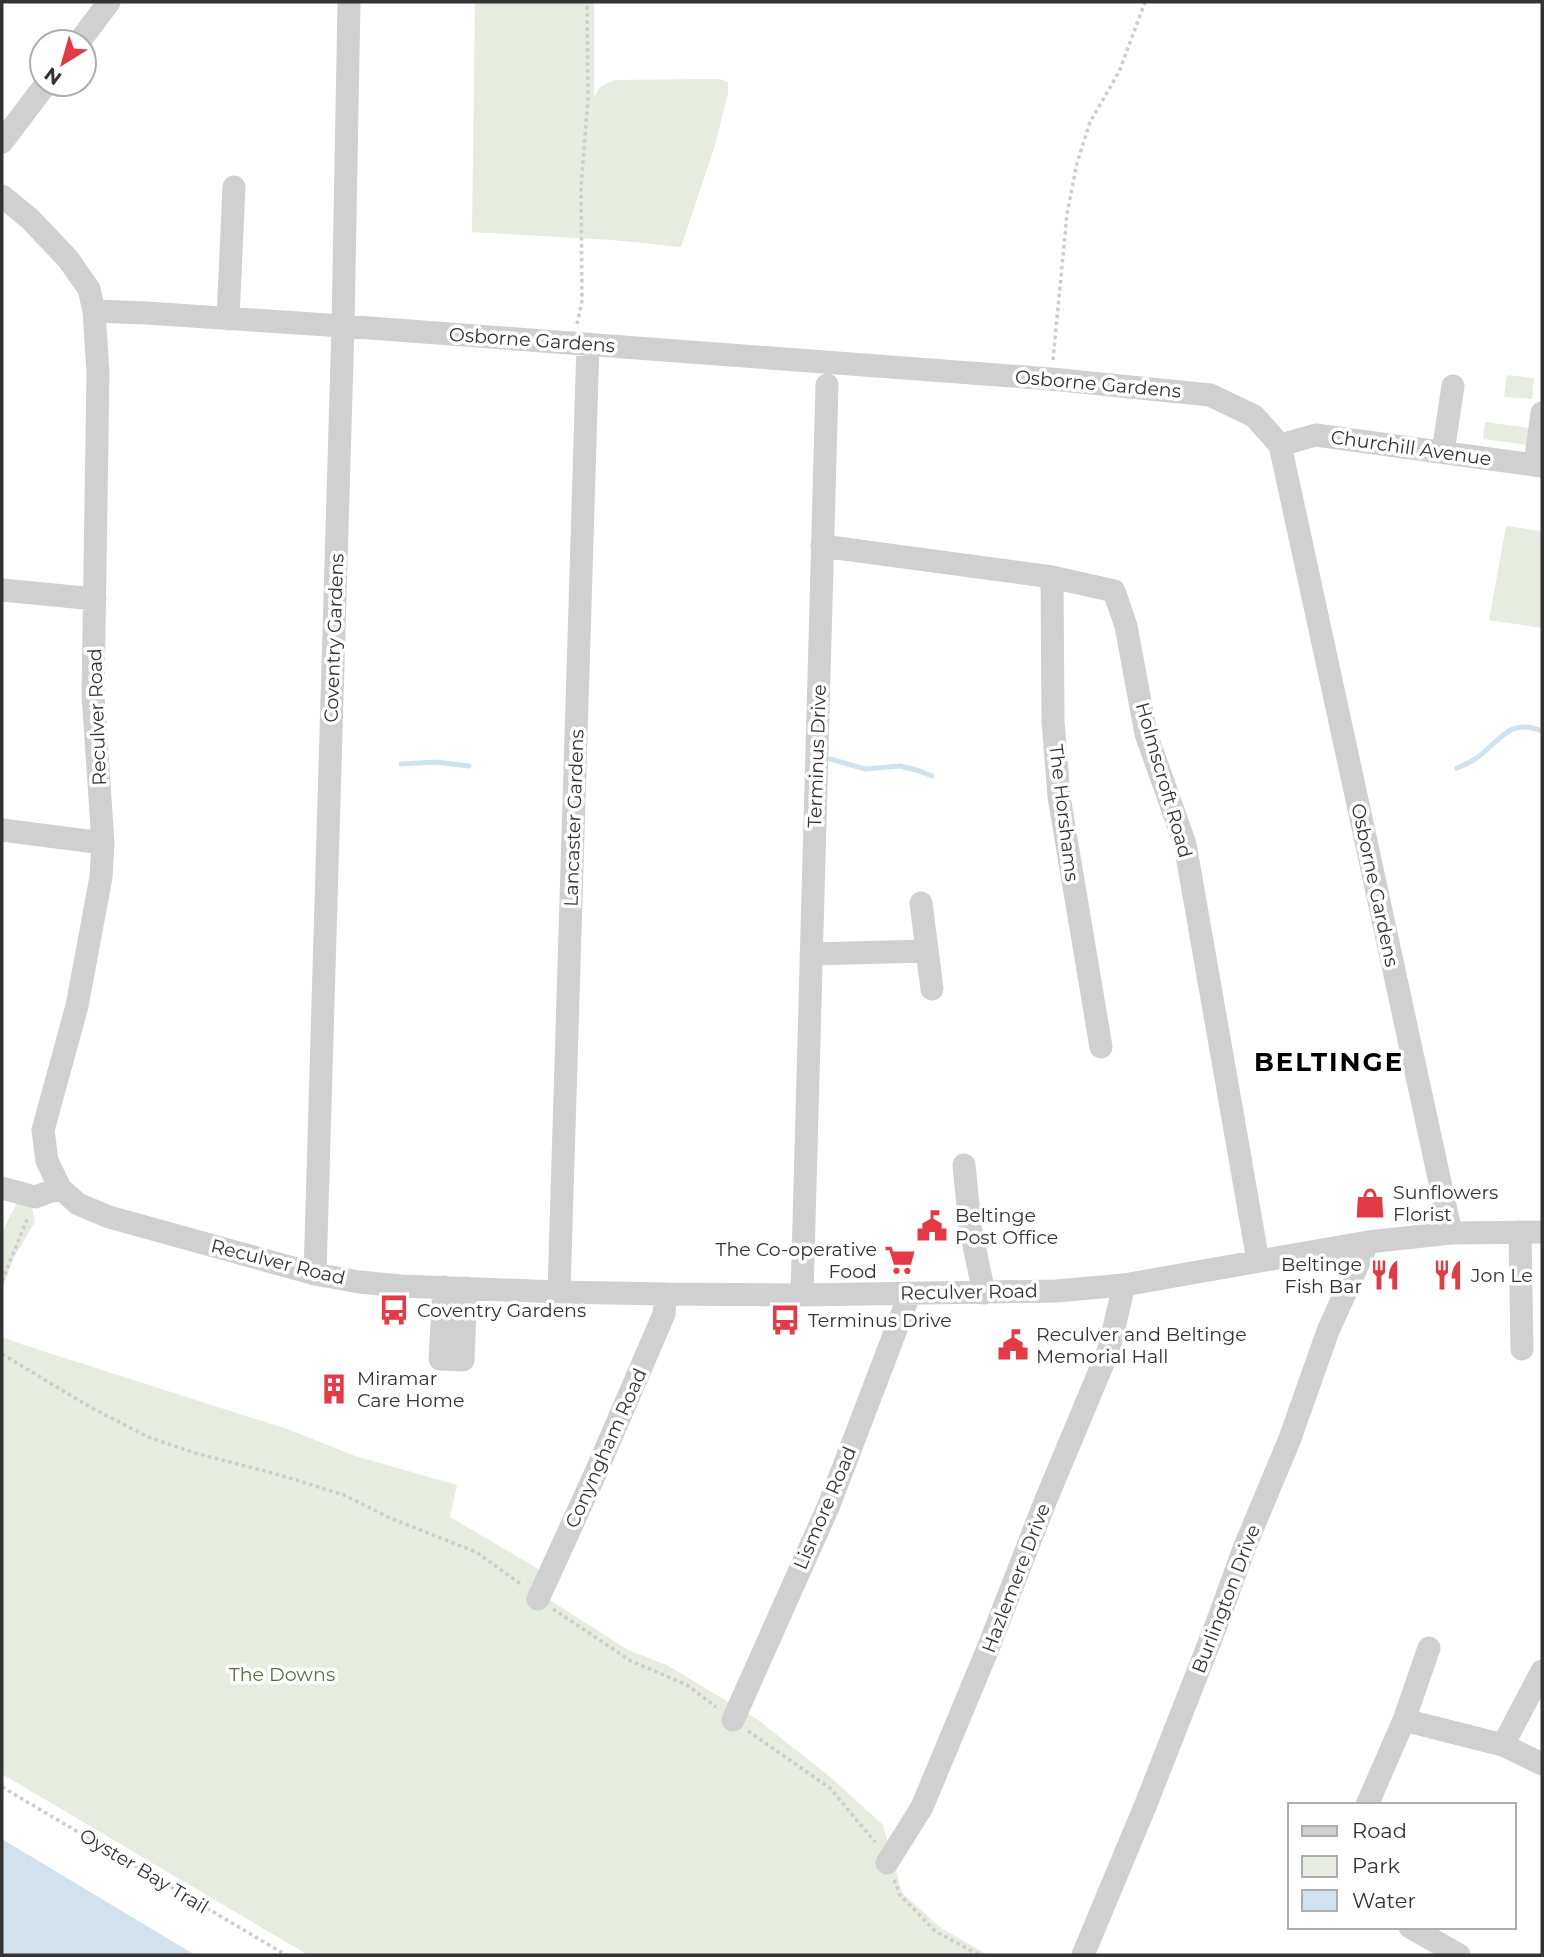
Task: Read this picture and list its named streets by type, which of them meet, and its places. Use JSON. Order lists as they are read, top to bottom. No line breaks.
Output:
{"streets":{"street":["Osborne Gardens","Churchill Avenue","Coventry Gardens","Reculver Road","Terminus Drive","Holmscroft Road","The Horshams","Lancaster Gardens","Conyngham Road","Lismore Road","Hazlemere Drive","Burlington Drive"],"path":["Oyster Bay Trail"]},"crossings":[["Osborne Gardens","Churchill Avenue"],["Osborne Gardens","Coventry Gardens"],["Osborne Gardens","Reculver Road"],["Osborne Gardens","Lancaster Gardens"],["Coventry Gardens","Reculver Road"],["Reculver Road","Terminus Drive"],["Reculver Road","Holmscroft Road"],["Reculver Road","Lancaster Gardens"],["Reculver Road","Conyngham Road"],["Reculver Road","Lismore Road"],["Reculver Road","Hazlemere Drive"],["Reculver Road","Burlington Drive"],["Terminus Drive","Holmscroft Road"],["Holmscroft Road","The Horshams"]],"districts":["BELTINGE"],"parks":["The Downs"],"places":{"shop":["Sunflowers Florist"],"public building":["Beltinge Post Office","Reculver and Beltinge Memorial Hall"],"supermarket":["The Co-operative Food"],"restaurant":["Beltinge Fish Bar","Jon Le"],"bus stop":["Coventry Gardens","Terminus Drive"],"building":["Miramar Care Home"]},"legend":["Road","Park","Water"],"north":"bottom left"}
